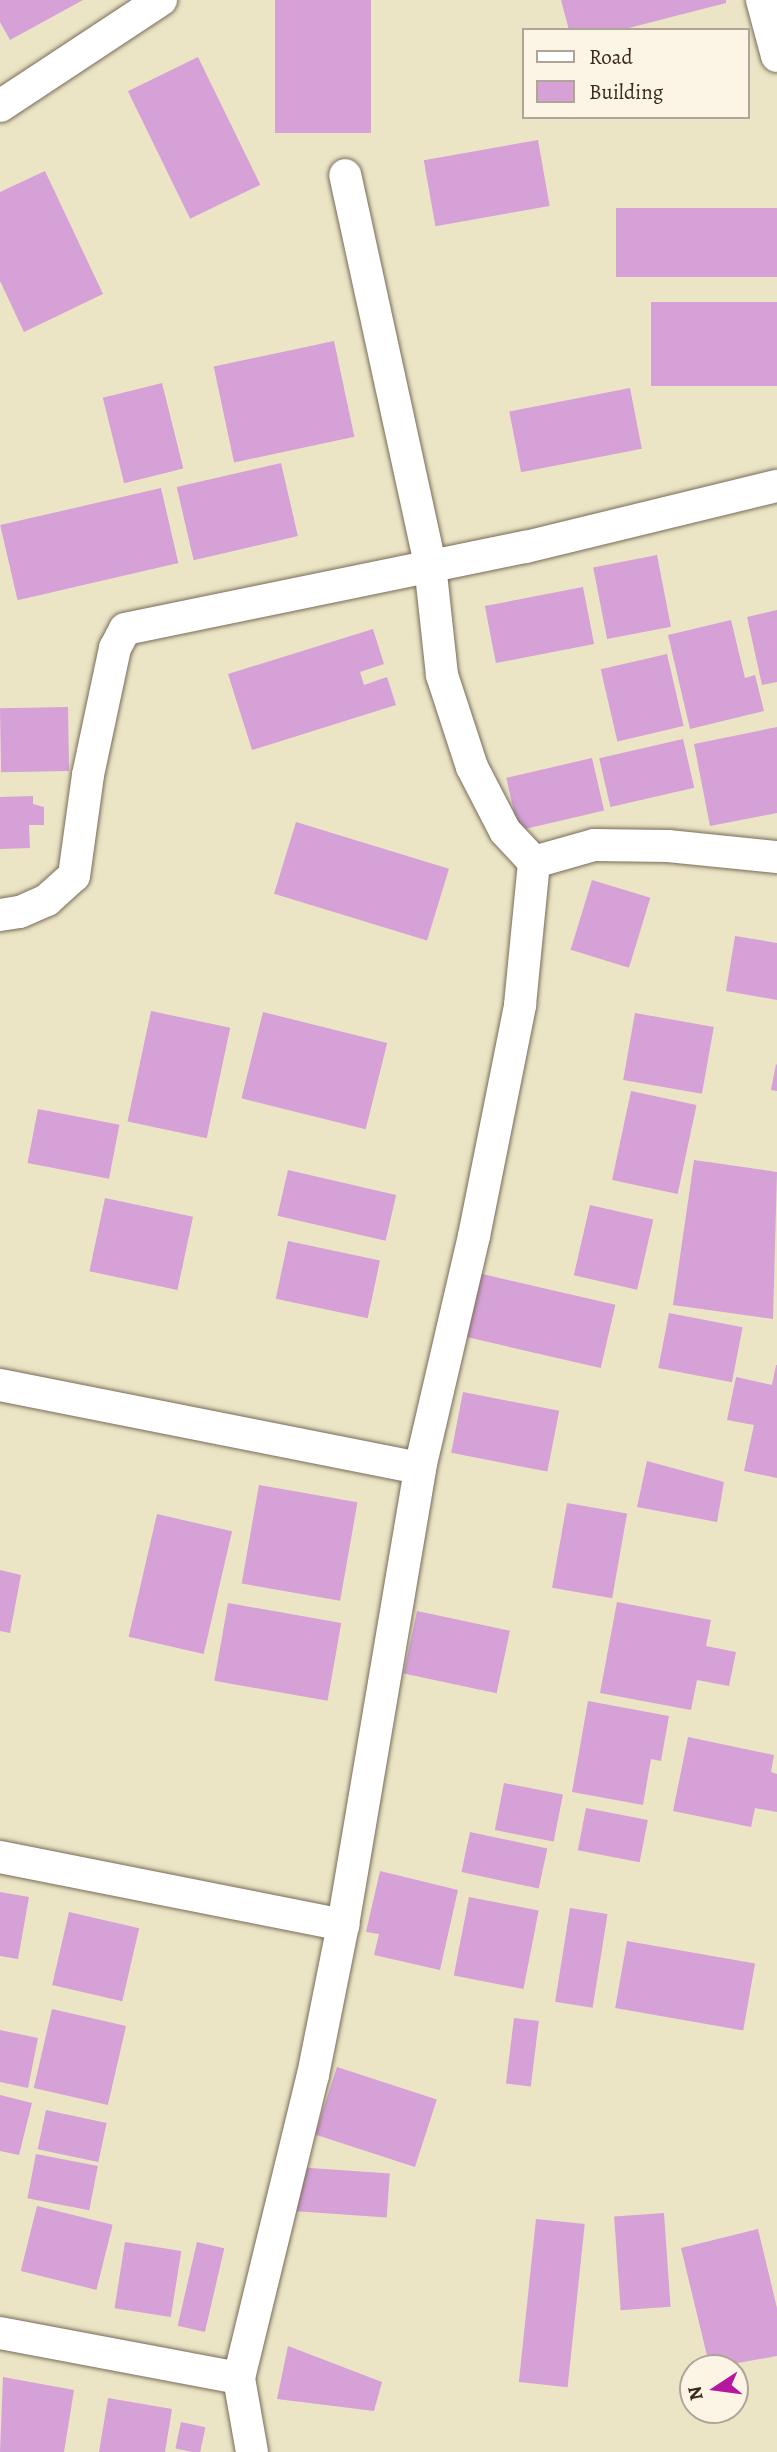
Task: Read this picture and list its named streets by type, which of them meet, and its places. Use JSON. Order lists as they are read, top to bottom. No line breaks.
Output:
{"legend":["Road","Building"],"north":"left"}
